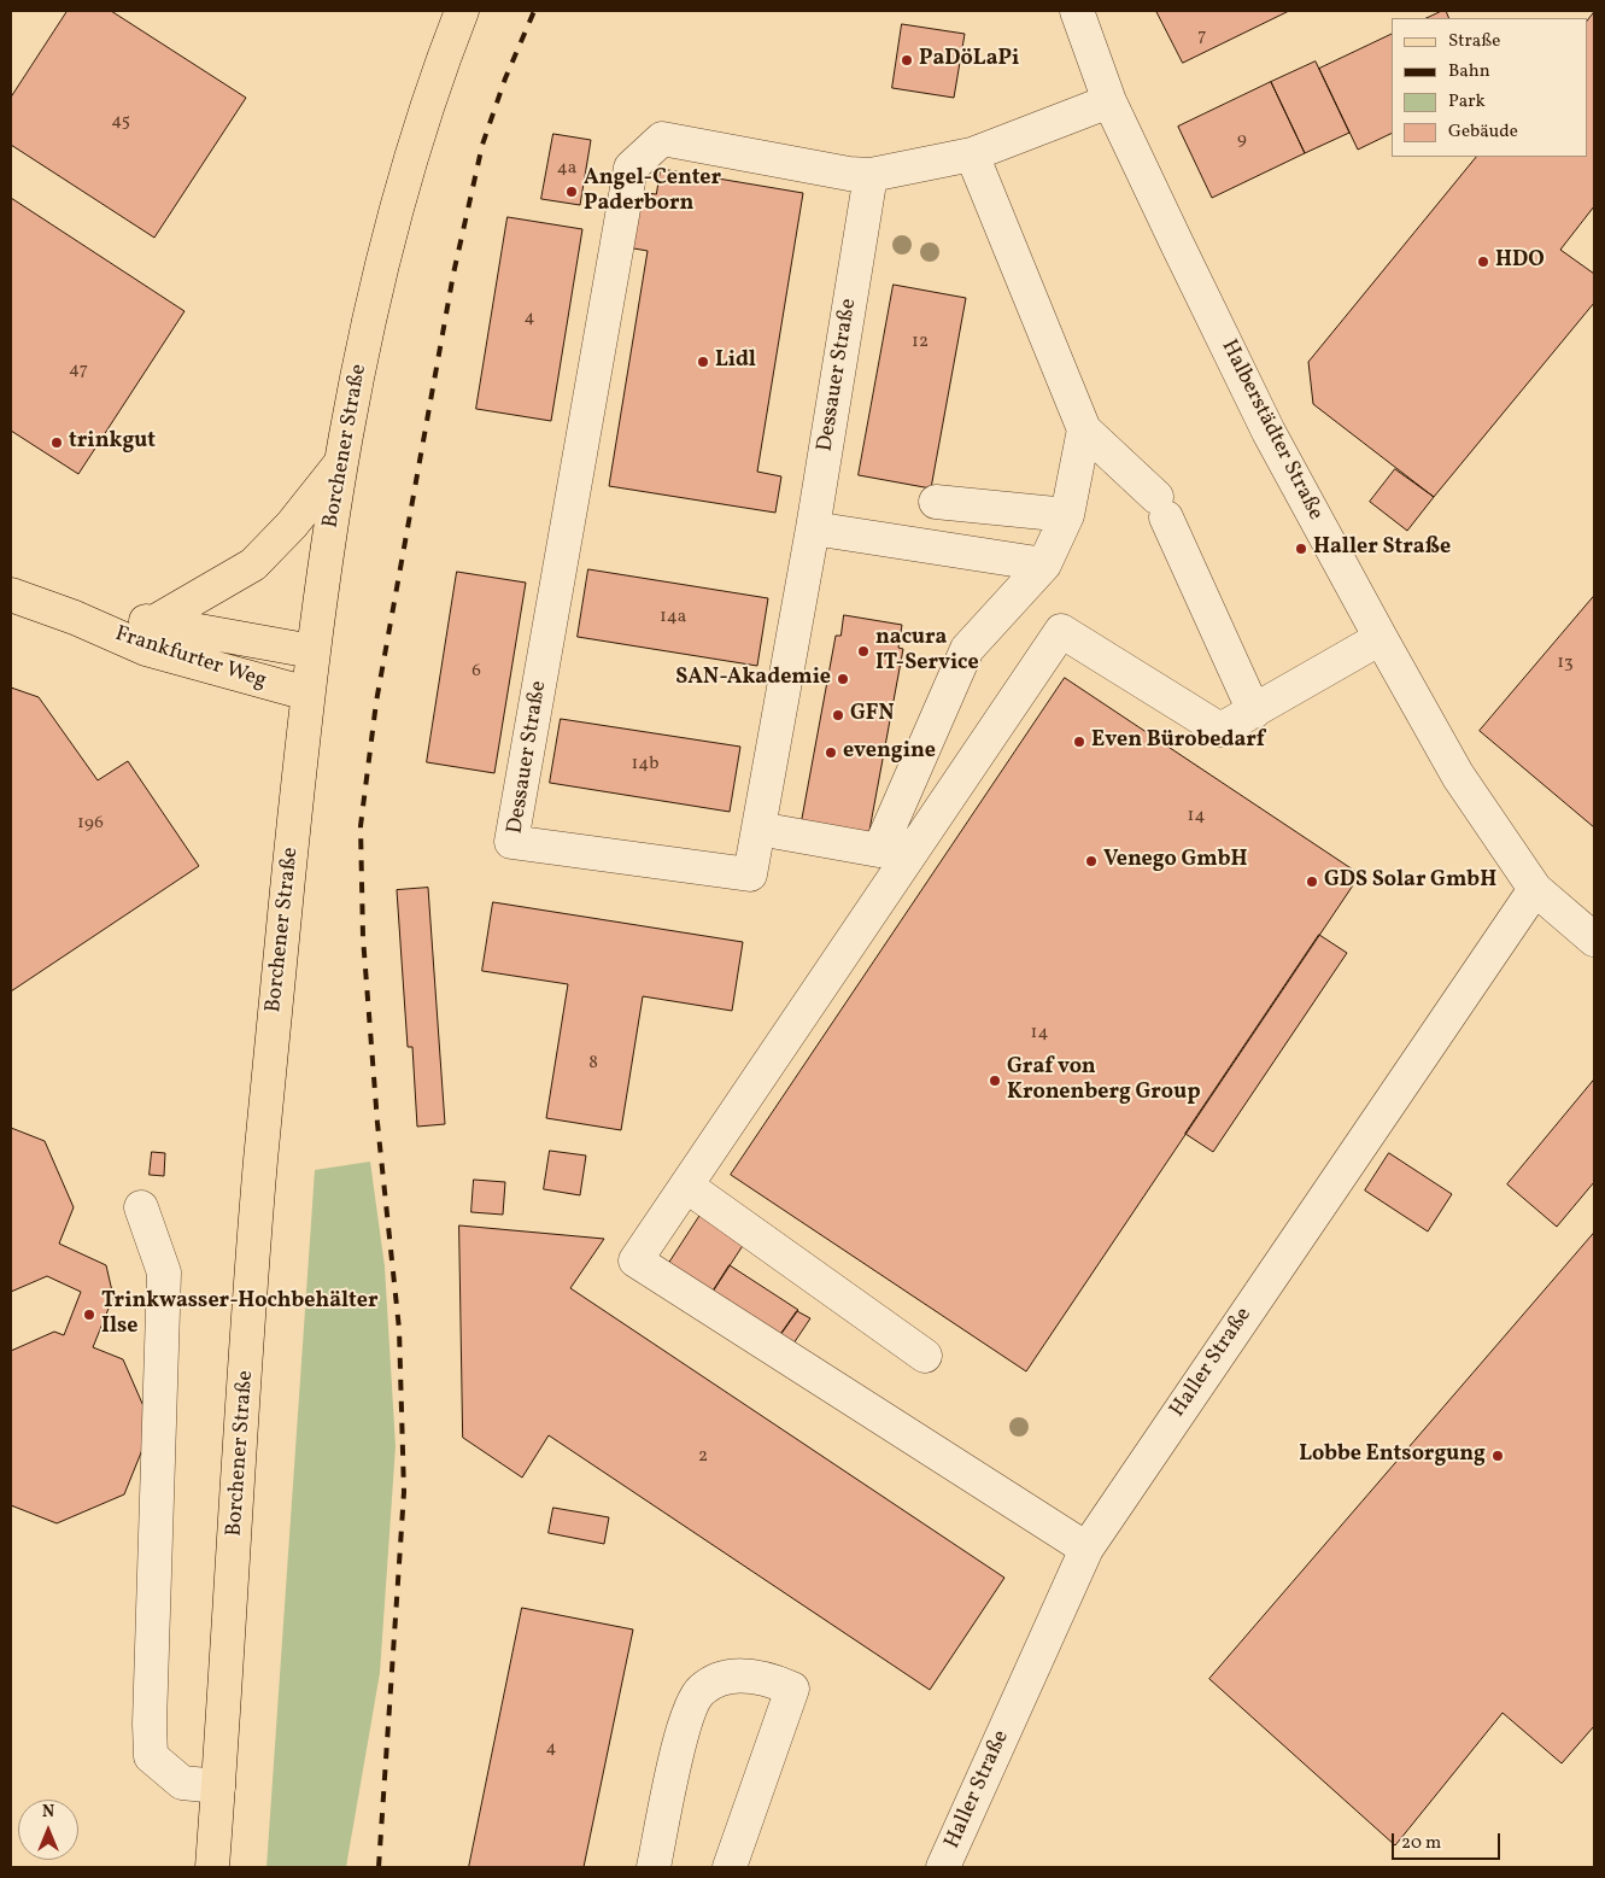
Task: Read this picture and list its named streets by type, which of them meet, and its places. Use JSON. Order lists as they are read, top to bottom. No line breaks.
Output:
{"streets":{"main road":["Borchener Straße","Frankfurter Weg"],"street":["Dessauer Straße","Halberstädter Straße","Haller Straße"]},"crossings":[["Dessauer Straße","Halberstädter Straße"],["Halberstädter Straße","Haller Straße"],["Borchener Straße","Frankfurter Weg"]],"places":["PaDöLaPi","Angel-Center Paderborn","HDO","Lidl","trinkgut","Haller Straße","nacura IT-Service","SAN-Akademie","GFN","Even Bürobedarf","evengine","Venego GmbH","GDS Solar GmbH","Graf von Kronenberg Group","Trinkwasser-Hochbehälter Ilse","Lobbe Entsorgung"],"house_numbers":["7","45","9","4a","4","12","47","14a","13","6","14b","14","196","14","8","2","4"],"legend":["Straße","Bahn","Park","Gebäude"],"scale_bar":"20 m","north":"top"}
